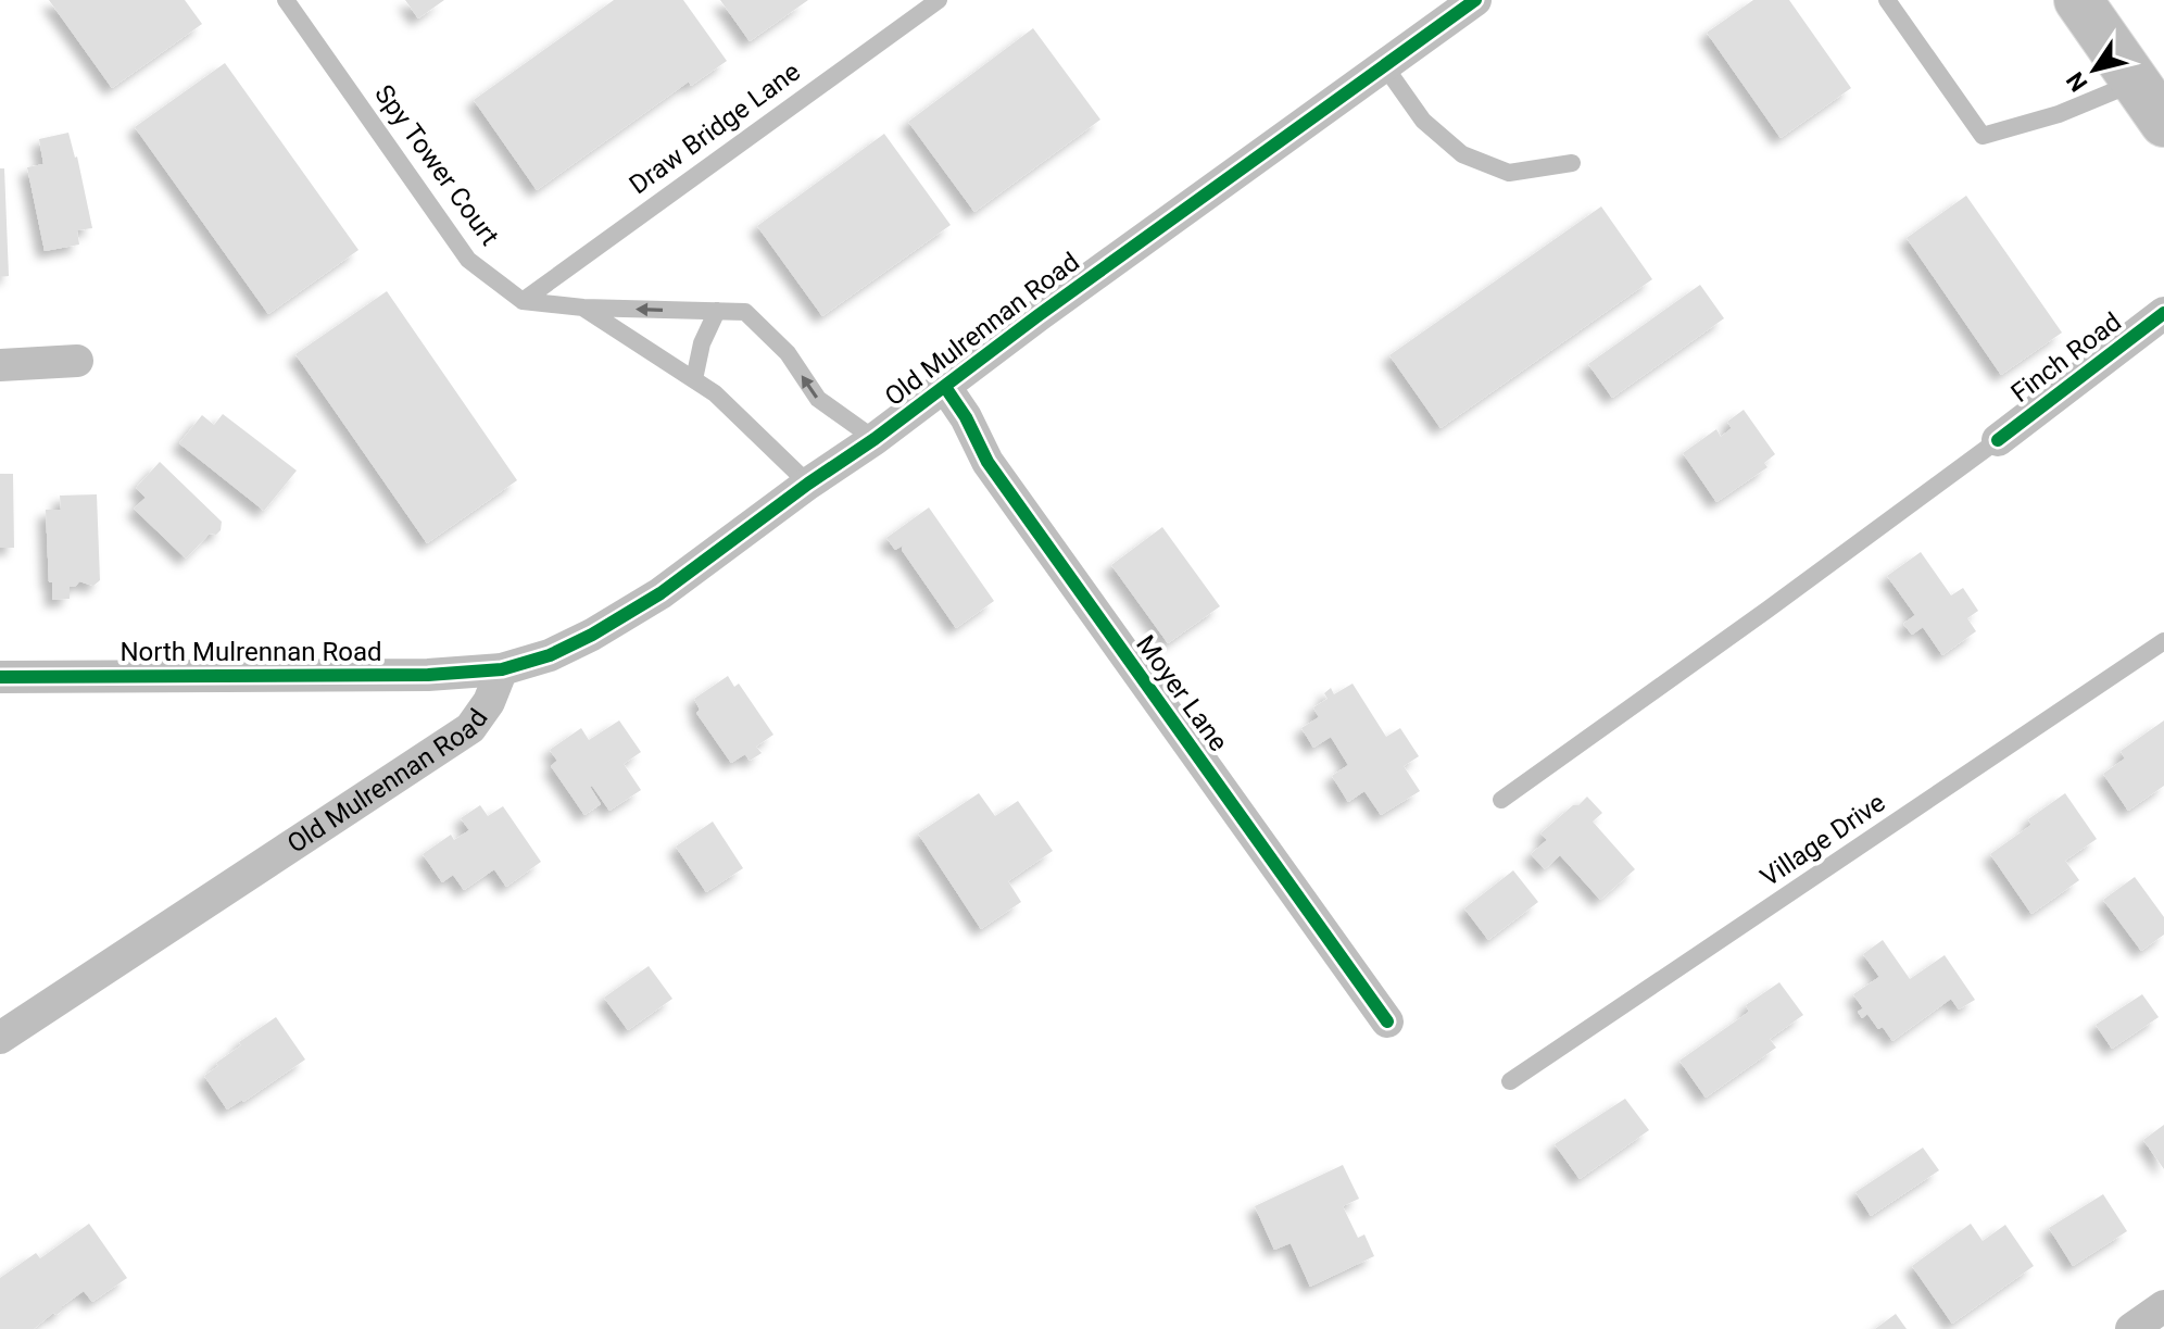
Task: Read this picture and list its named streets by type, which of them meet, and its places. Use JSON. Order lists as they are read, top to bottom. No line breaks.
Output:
{"streets":{"street":["Old Mulrennan Road","Finch Road","North Mulrennan Road","Moyer Lane"],"lane":["Draw Bridge Lane","Spy Tower Court","Village Drive"]},"crossings":[["Draw Bridge Lane","Spy Tower Court"],["Old Mulrennan Road","North Mulrennan Road"],["Old Mulrennan Road","Moyer Lane"]],"north":"bottom left"}
